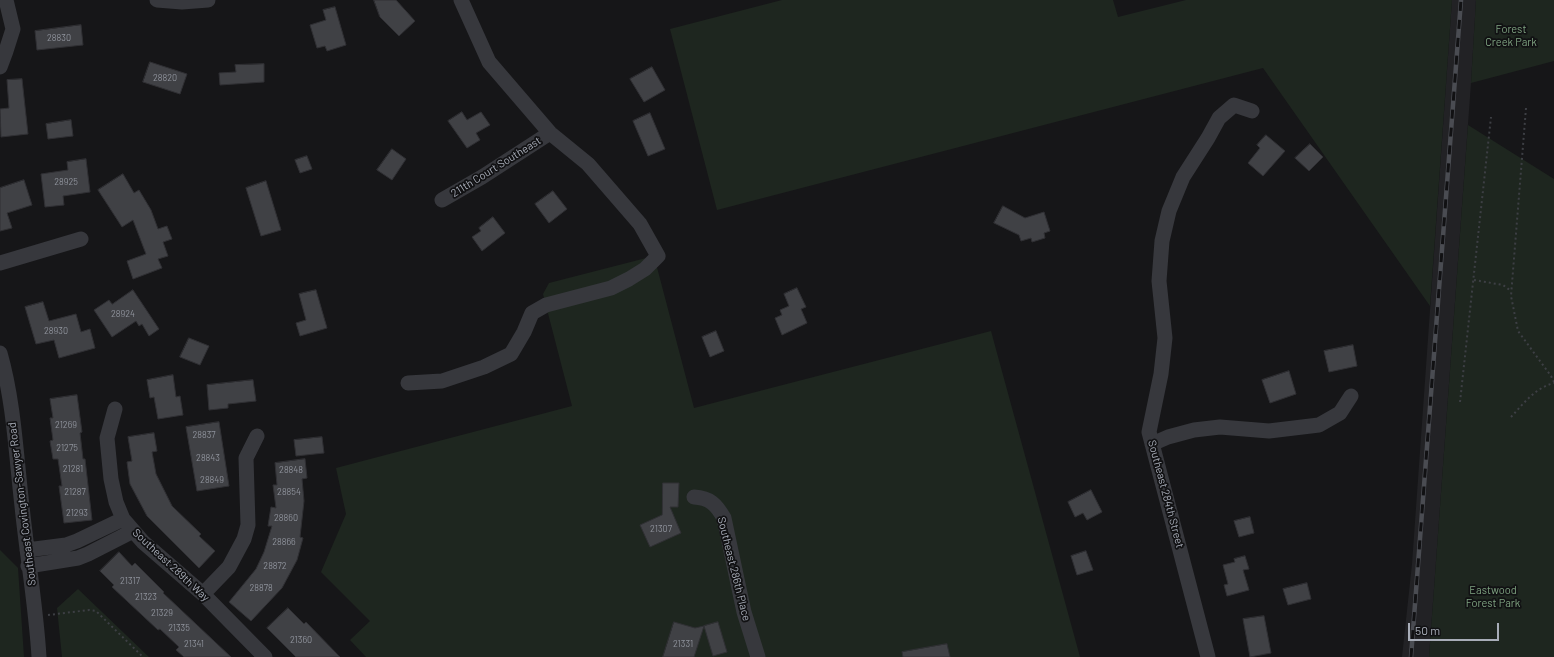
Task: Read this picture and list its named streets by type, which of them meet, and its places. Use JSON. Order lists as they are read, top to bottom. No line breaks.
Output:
{"streets":{"street":["211th Court Southeast","Southeast 284th Street","Southeast Covington-Sawyer Road","Southeast 289th Way","Southeast 286th Place"]},"parks":["Forest Creek Park","Eastwood Forest Park"],"house_numbers":["28830","28820","28925","28924","28930","21269","28837","21275","28843","21281","28848","28849","21287","28854","21293","28860","21307","28866","28872","21317","28878","21323","21329","21335","21360","21341","21331"],"scale_bar":"50 m"}
